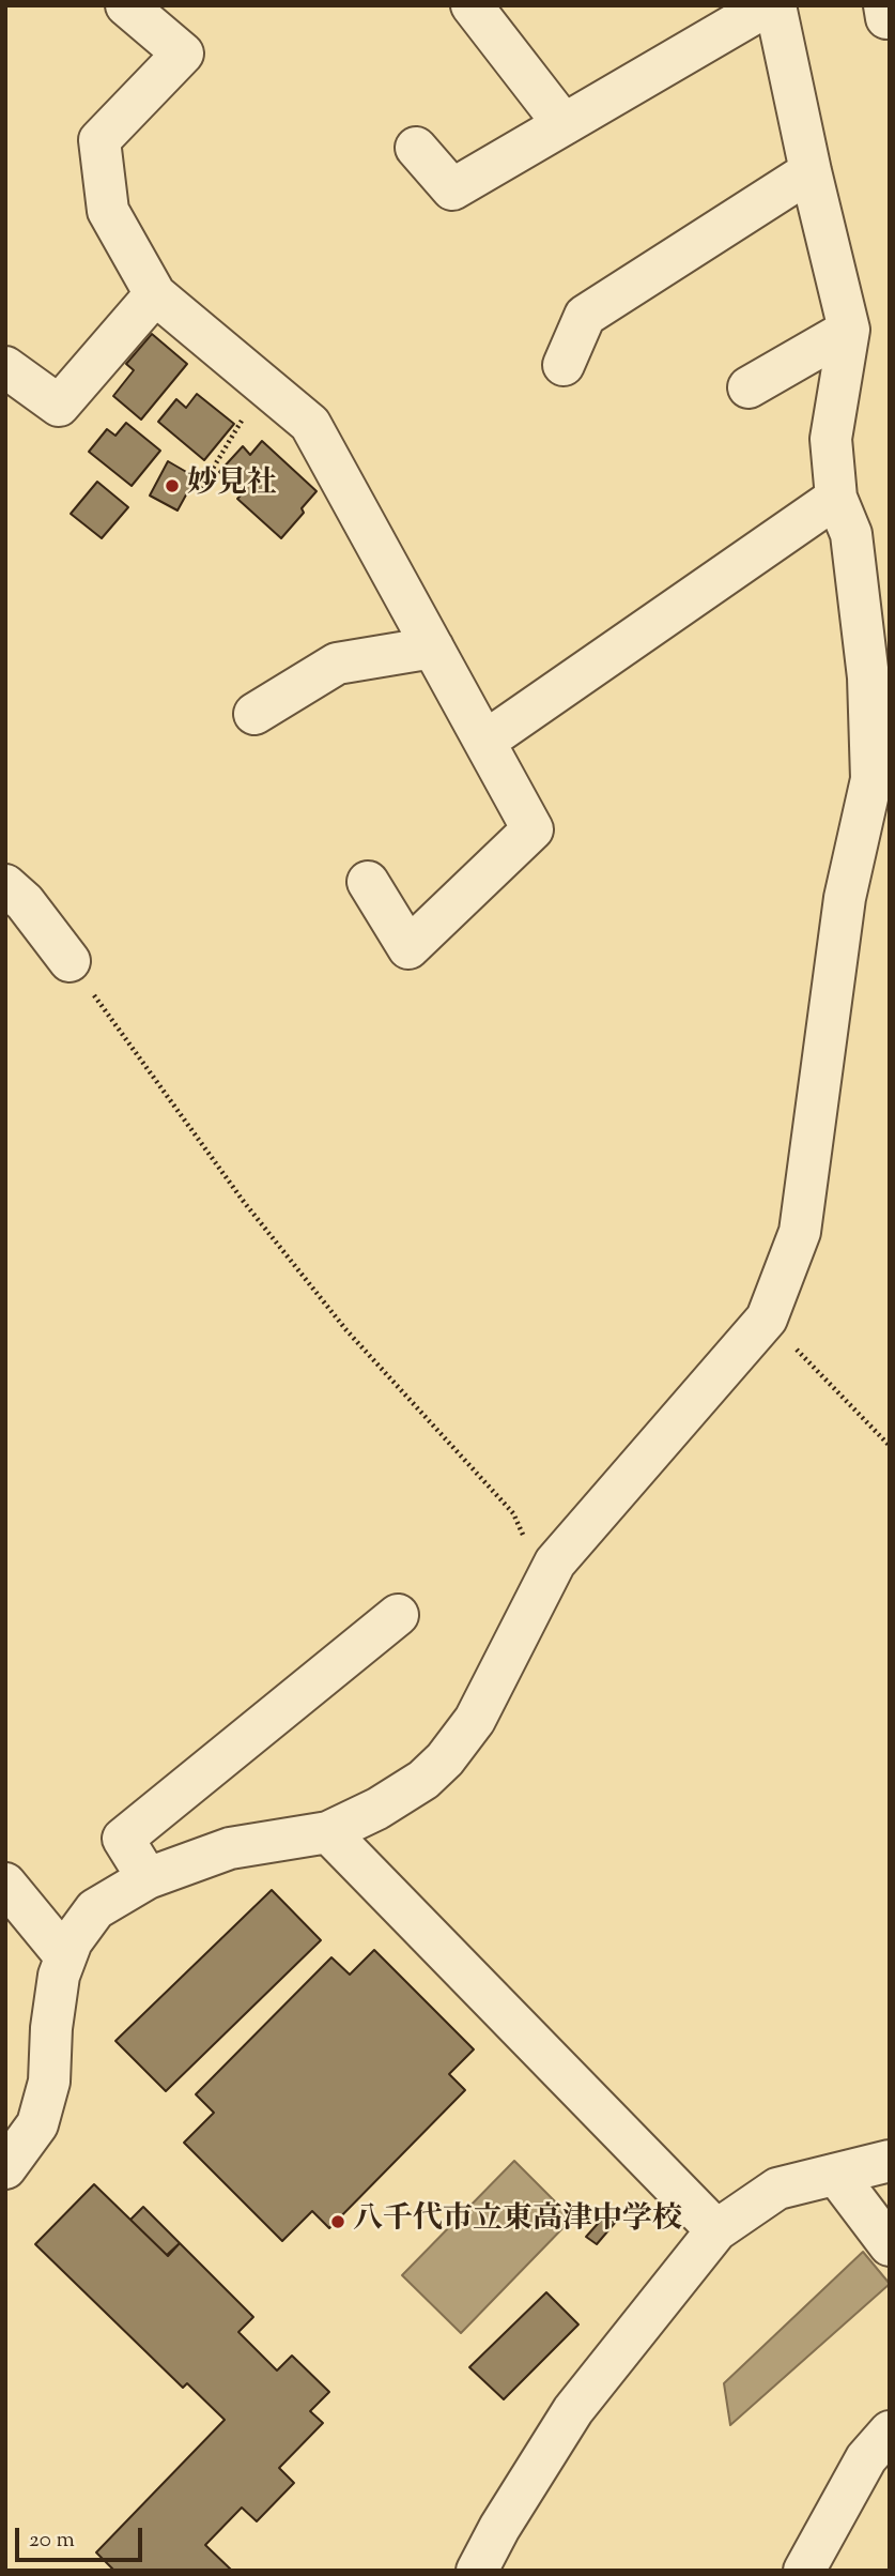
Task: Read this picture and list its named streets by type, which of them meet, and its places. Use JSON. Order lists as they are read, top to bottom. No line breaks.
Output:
{"places":["妙見社","八千代市立東高津中学校"],"scale_bar":"20 m"}
